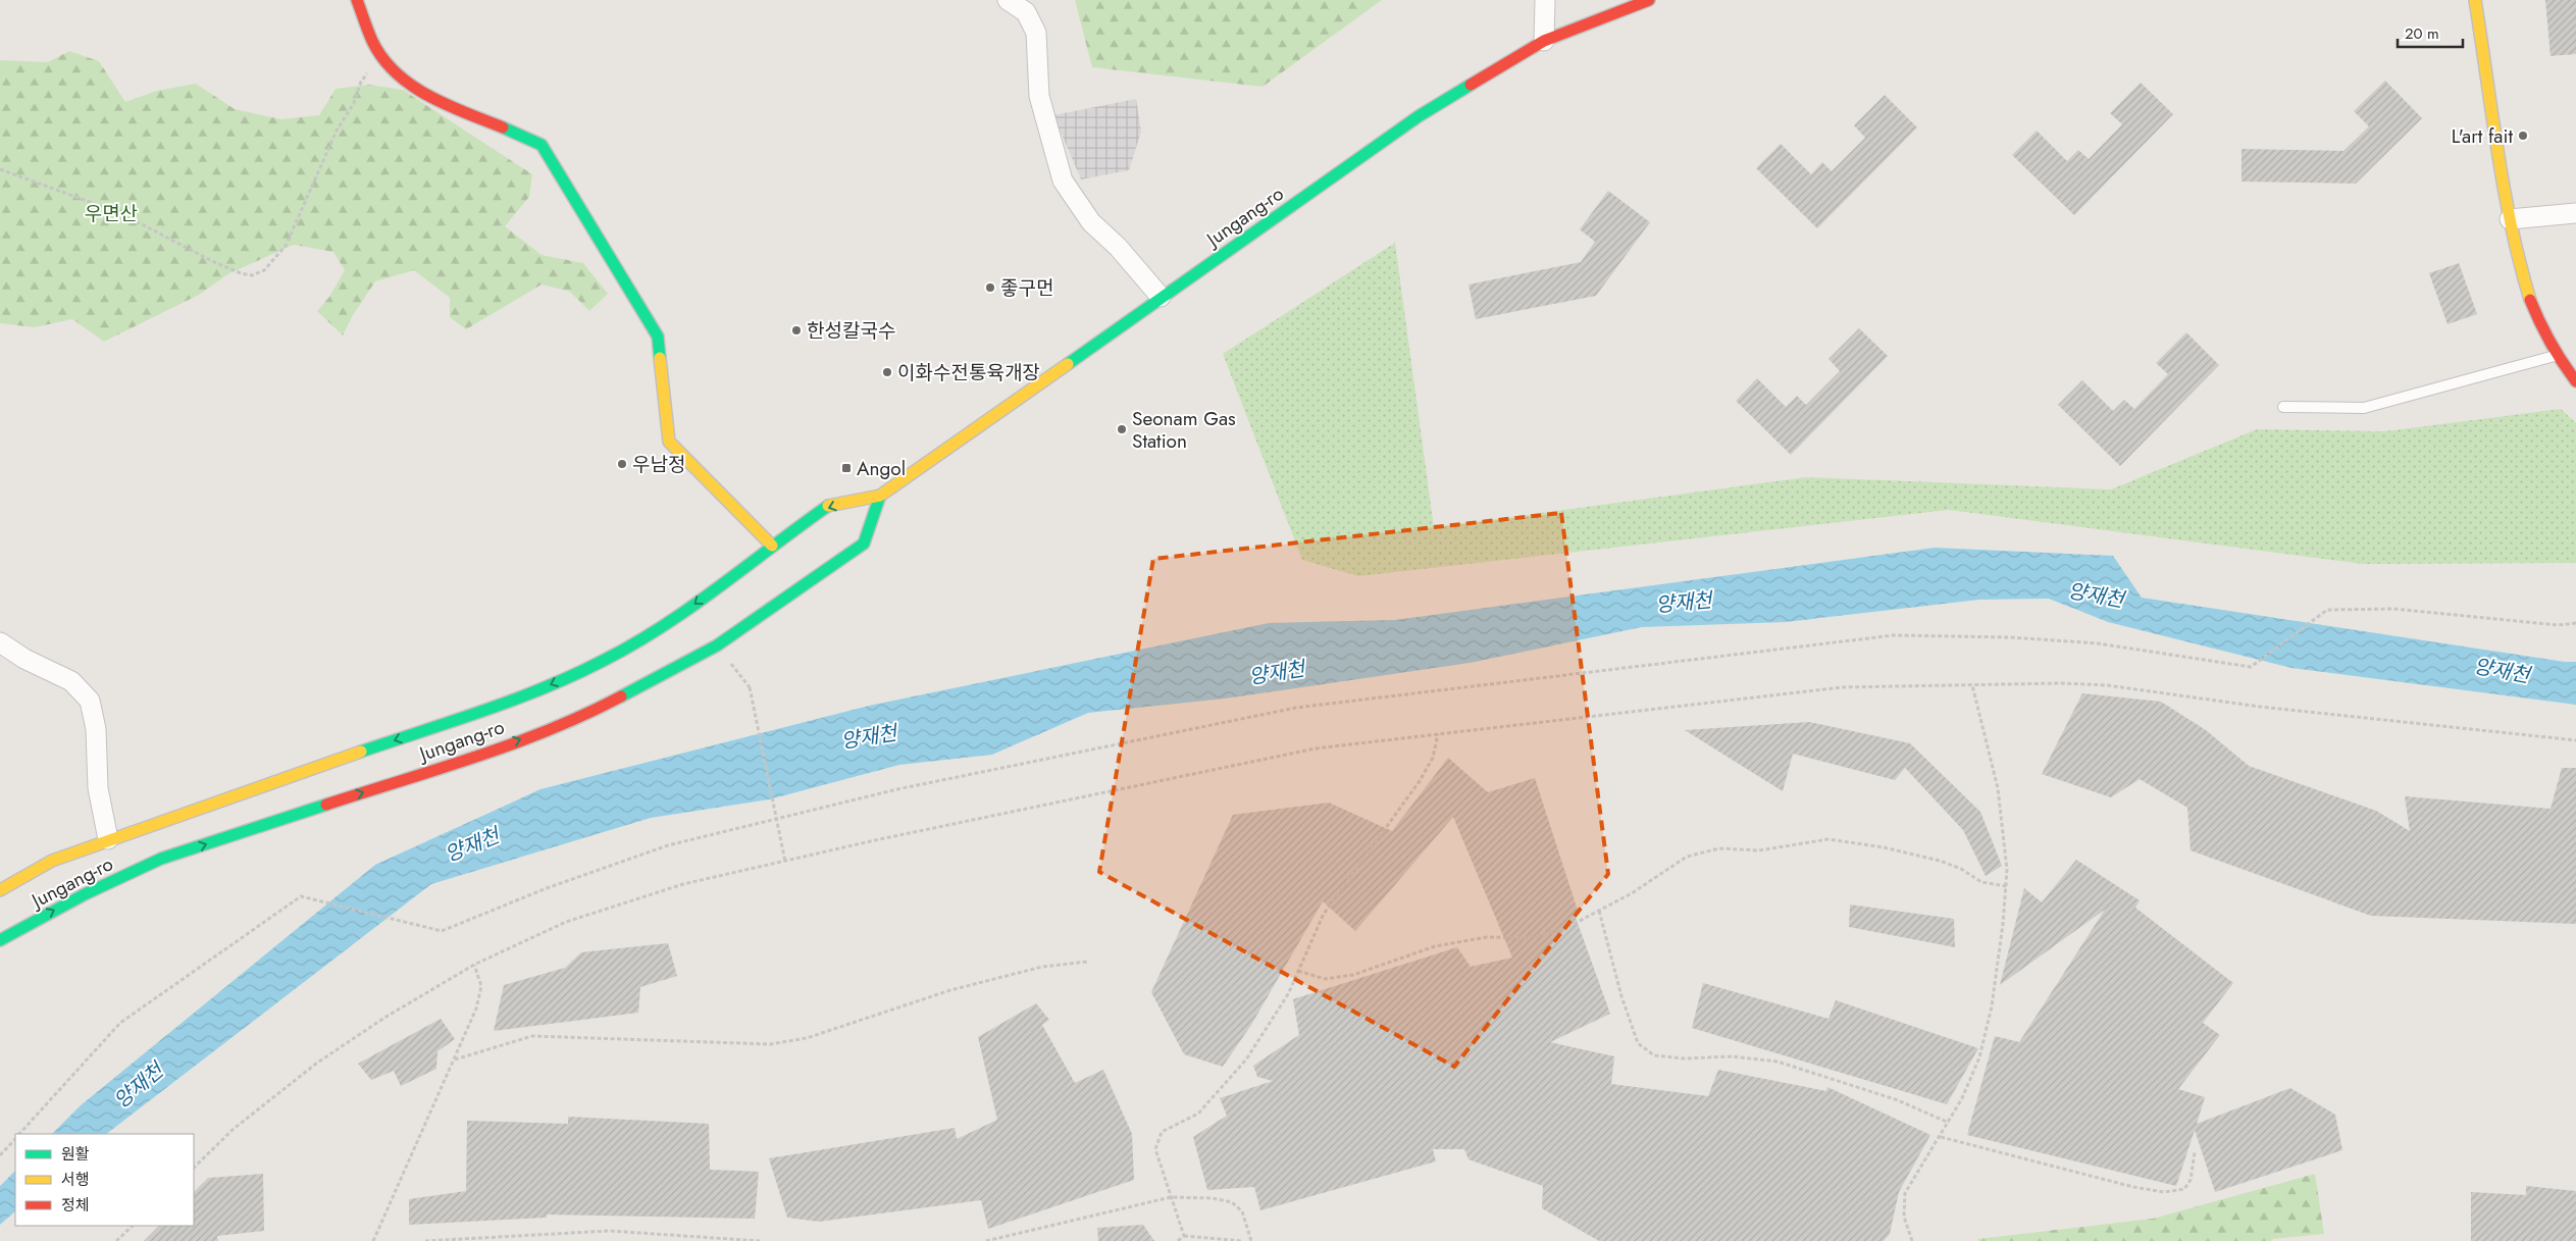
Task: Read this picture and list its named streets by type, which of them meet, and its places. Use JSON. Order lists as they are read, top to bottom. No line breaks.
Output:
{"streets":{"main road":["Jungang-ro"]},"water":["양재천"],"parks":["우면산"],"places":{"other":["L'art fait","좋구먼","한성칼국수","이화수전통육개장","Seonam Gas Station","우남정"],"transit":["Angol"]},"legend":["원활","서행","정체"],"scale_bar":"20 m"}
